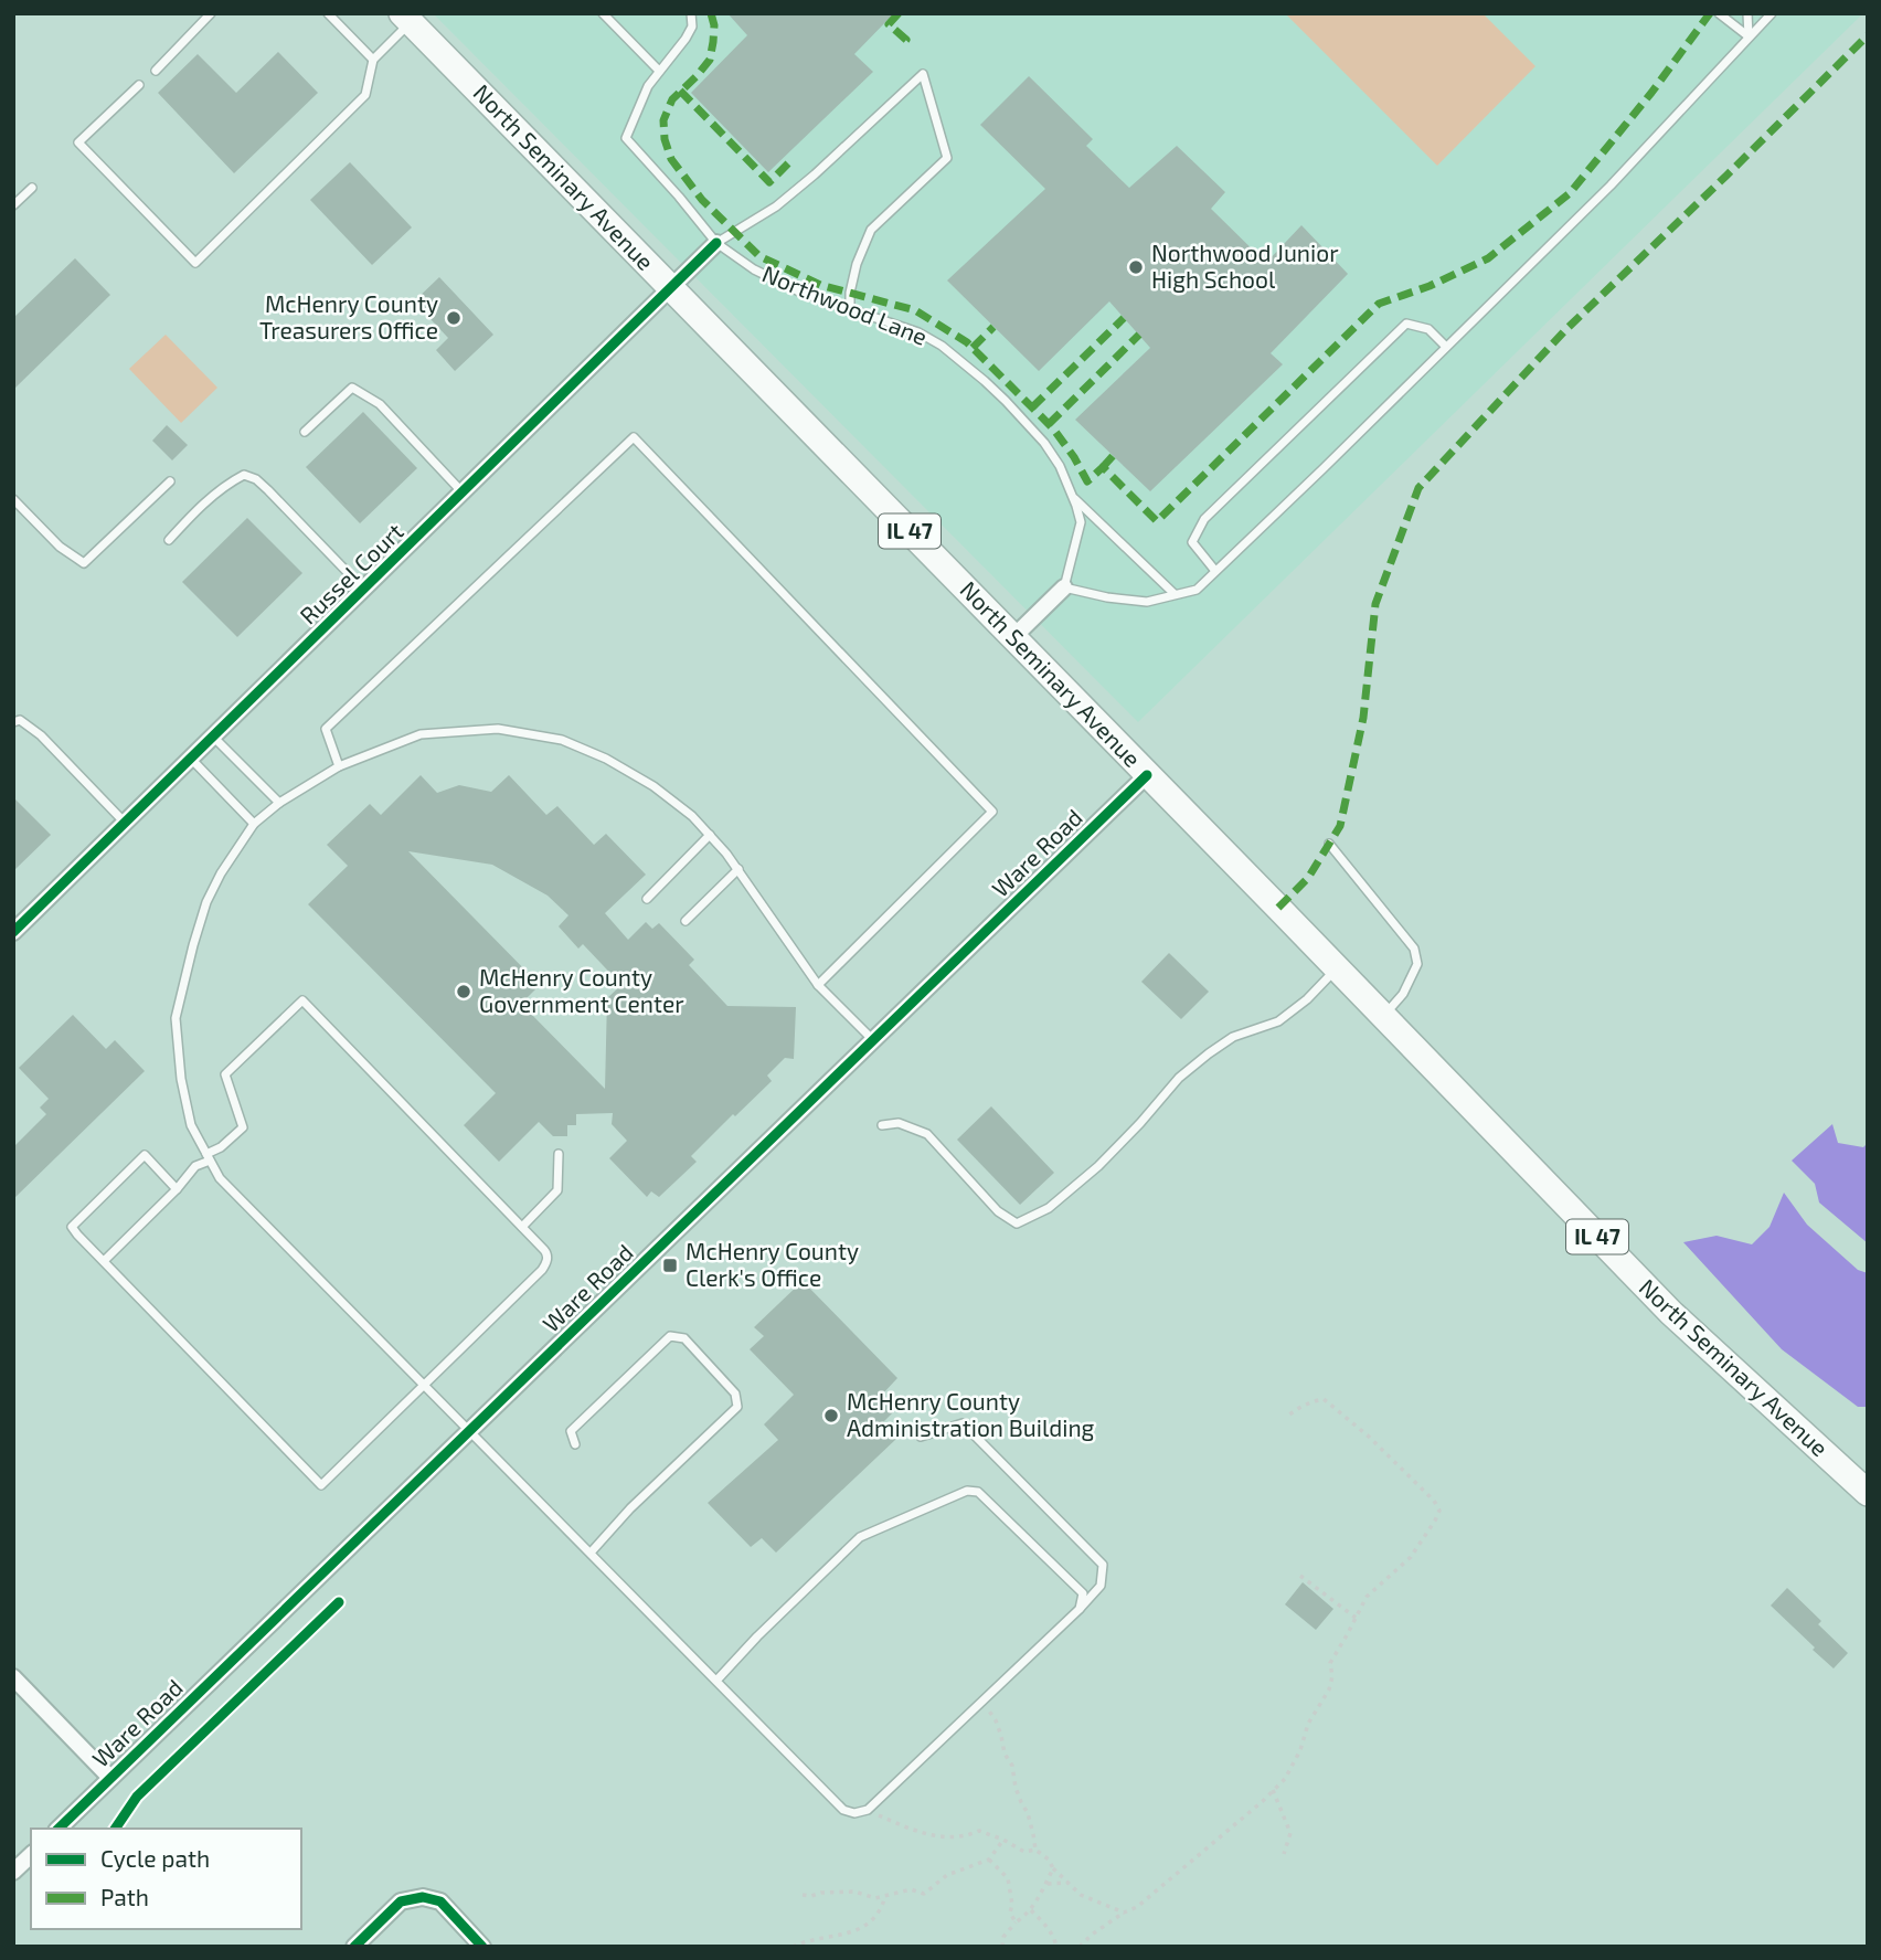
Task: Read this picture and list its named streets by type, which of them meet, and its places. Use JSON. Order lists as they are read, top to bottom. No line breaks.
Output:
{"streets":{"main road":["North Seminary Avenue","IL 47"],"street":["Russel Court","Ware Road"],"lane":["Northwood Lane"]},"crossings":[["North Seminary Avenue","Russel Court"],["North Seminary Avenue","Ware Road"],["Northwood Lane","Russel Court"]],"places":{"other":["Northwood Junior High School","McHenry County Treasurers Office","McHenry County Government Center","McHenry County Administration Building"],"transit":["McHenry County Clerk's Office"]},"legend":["Cycle path","Path"]}
